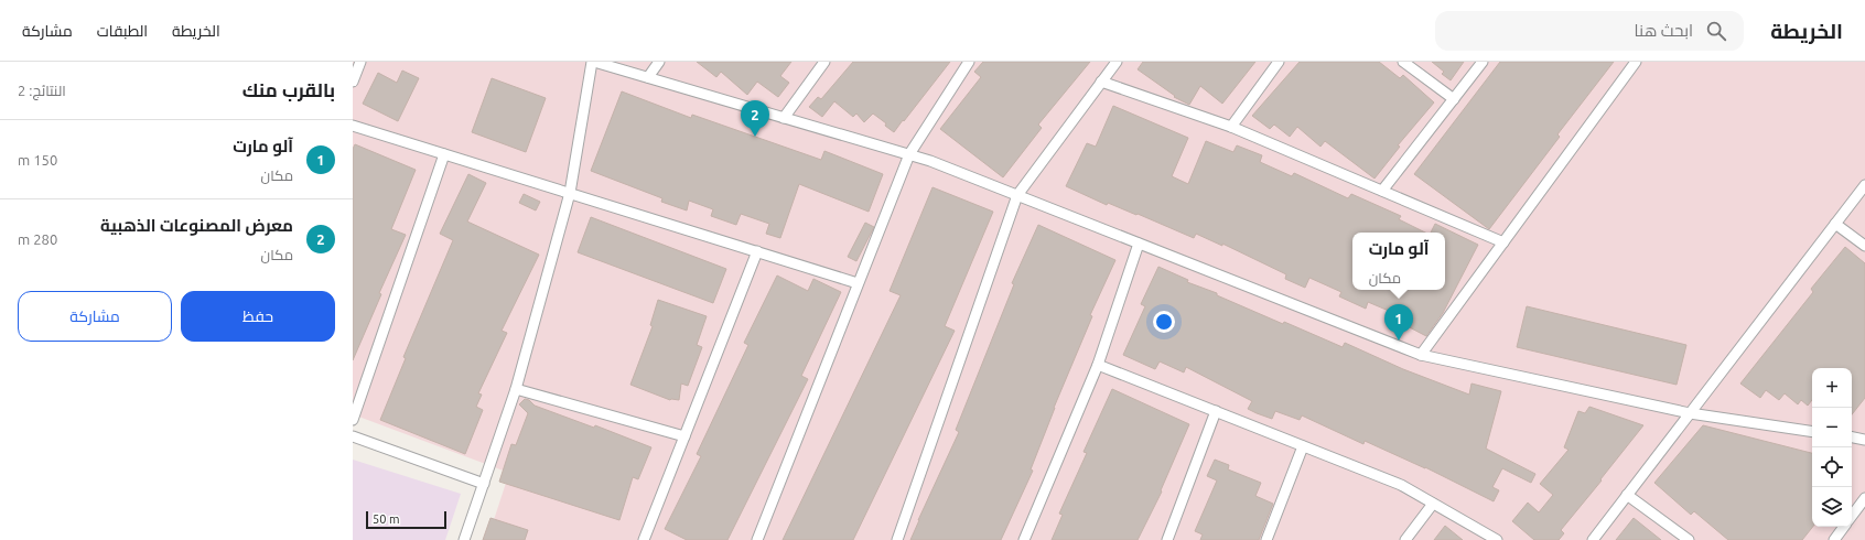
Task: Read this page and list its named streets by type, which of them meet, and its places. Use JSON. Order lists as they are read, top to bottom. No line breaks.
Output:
{"scale_bar":"50 m","page":{"header":"الخريطة","search":"ابحث هنا","nav":["الخريطة","الطبقات","مشاركة"],"heading":["بالقرب منك","النتائج: 2"],"pins":["2","1"],"list":[{"mark":"1","name":"آلو مارت","note":"مكان","value":"150 m"},{"mark":"2","name":"معرض المصنوعات الذهبية","note":"مكان","value":"280 m"}],"popup":["آلو مارت","مكان"],"buttons":["حفظ","مشاركة"],"map_buttons":["+","−"],"scale":"50 m"}}
